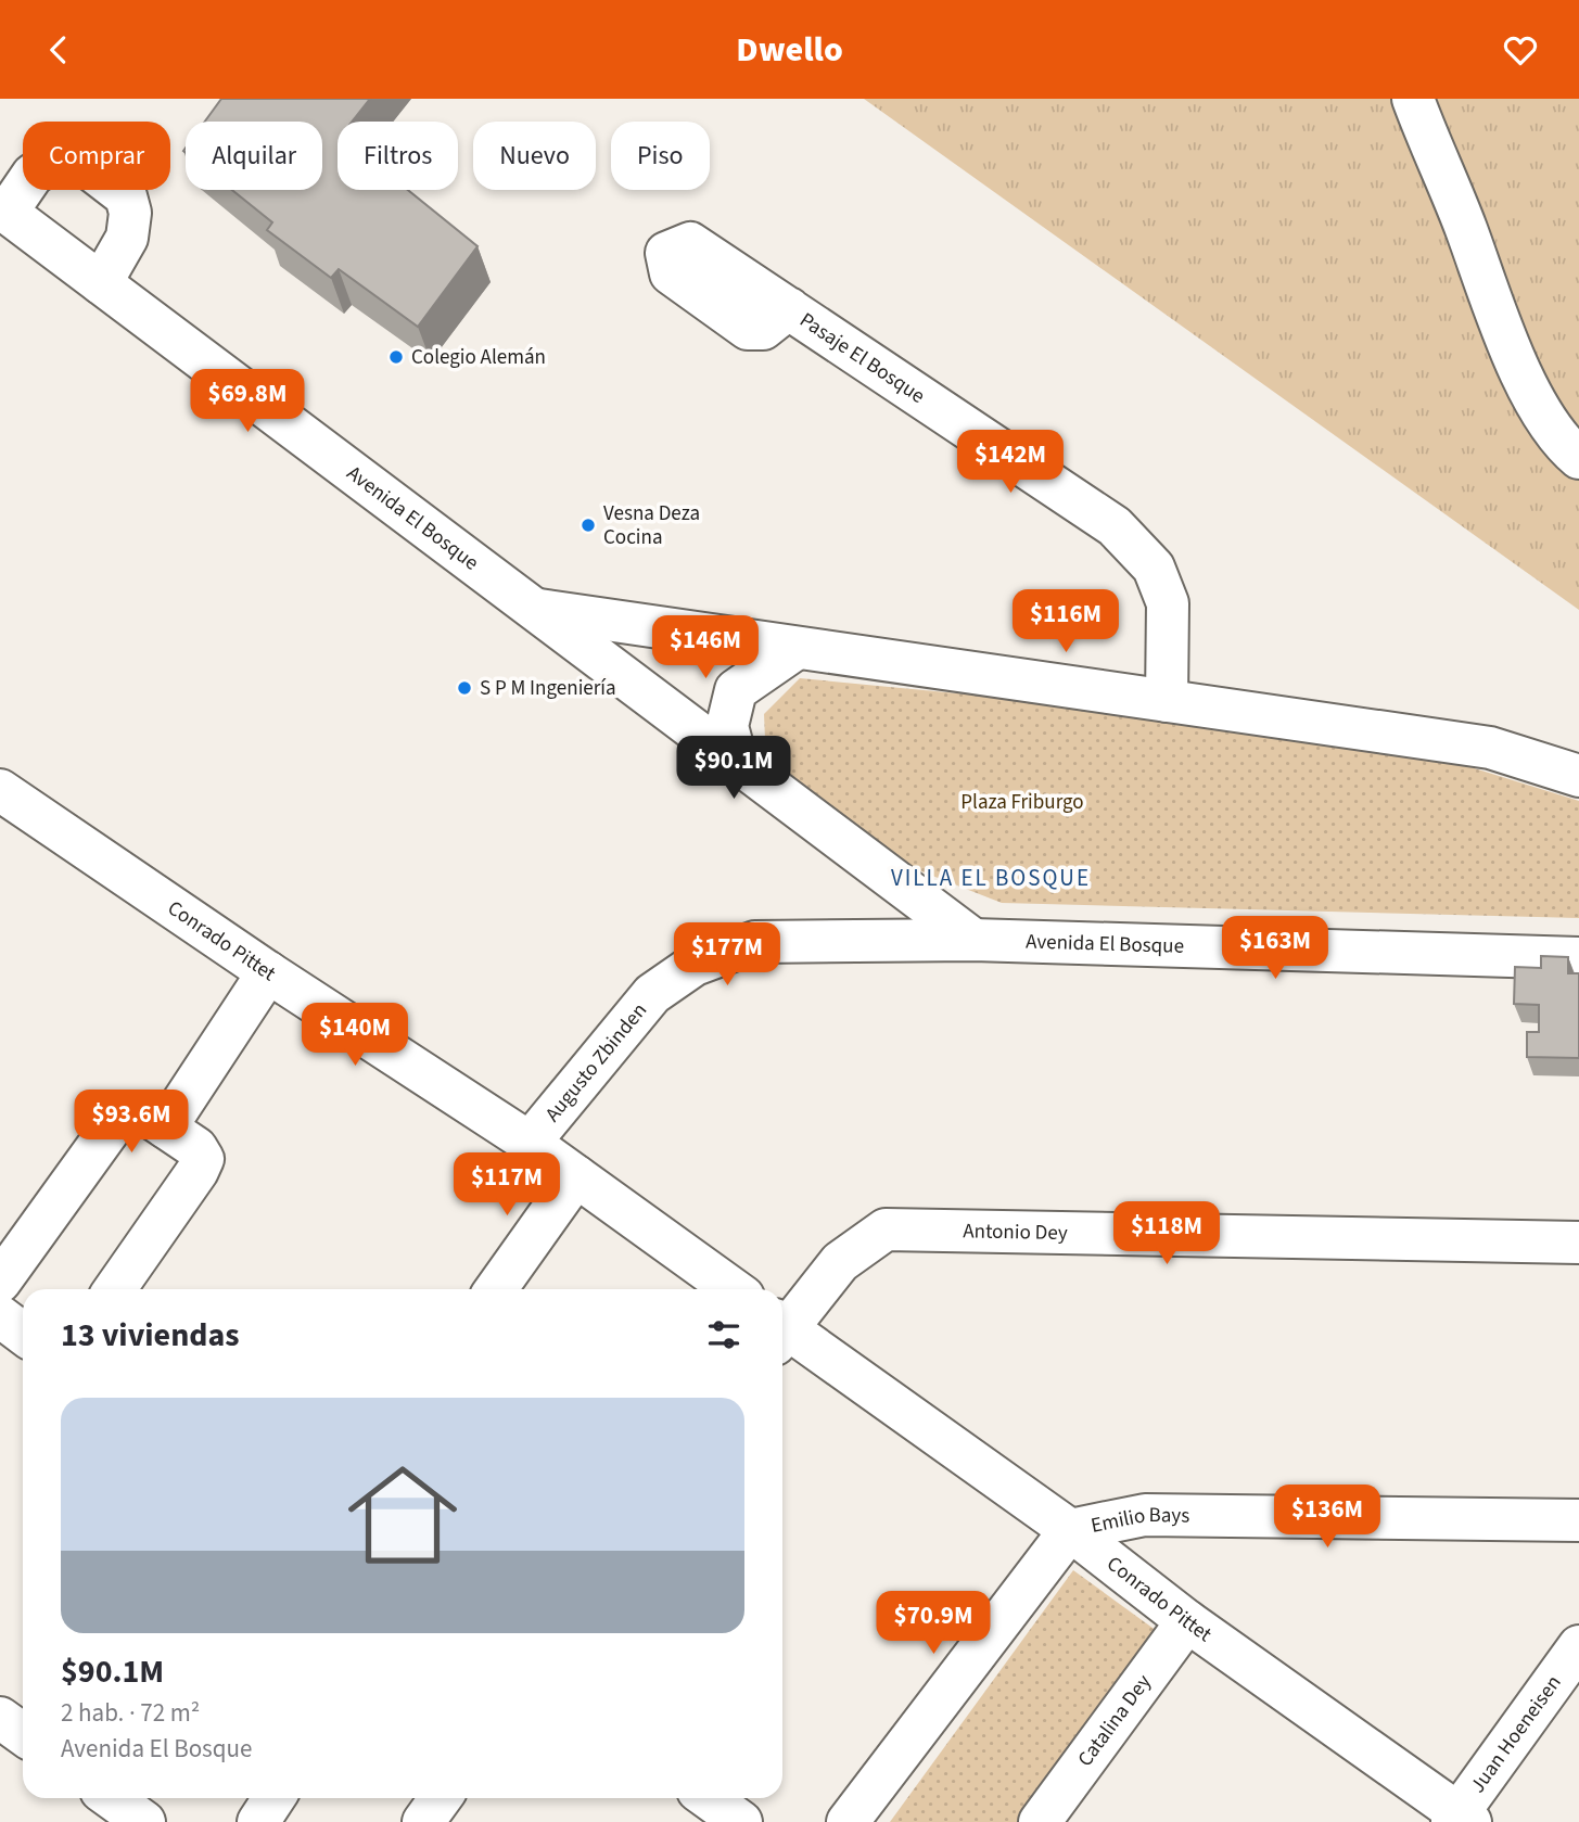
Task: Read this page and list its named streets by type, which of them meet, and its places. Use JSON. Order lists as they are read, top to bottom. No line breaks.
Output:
{"streets":{"street":["Pasaje El Bosque","Avenida El Bosque","Conrado Pittet","Augusto Zbinden","Antonio Dey","Emilio Bays","Catalina Dey","Juan Hoeneisen"]},"crossings":[["Pasaje El Bosque","Avenida El Bosque"],["Avenida El Bosque","Augusto Zbinden"],["Conrado Pittet","Augusto Zbinden"],["Conrado Pittet","Emilio Bays"],["Conrado Pittet","Catalina Dey"],["Conrado Pittet","Juan Hoeneisen"]],"districts":["VILLA EL BOSQUE"],"parks":["Plaza Friburgo"],"places":["Colegio Alemán","Vesna Deza Cocina","S P M Ingeniería"],"page":{"header":"Dwello","chip":["Comprar","Alquilar","Filtros","Nuevo","Piso"],"price":["$69.8M","$142M","$116M","$146M","$90.1M","$163M","$177M","$140M","$93.6M","$117M","$118M","$136M","$70.9M"],"heading":"13 viviendas","list":[{"name":"$90.1M","note":"2 hab. · 72 m² · Avenida El Bosque"}]}}
